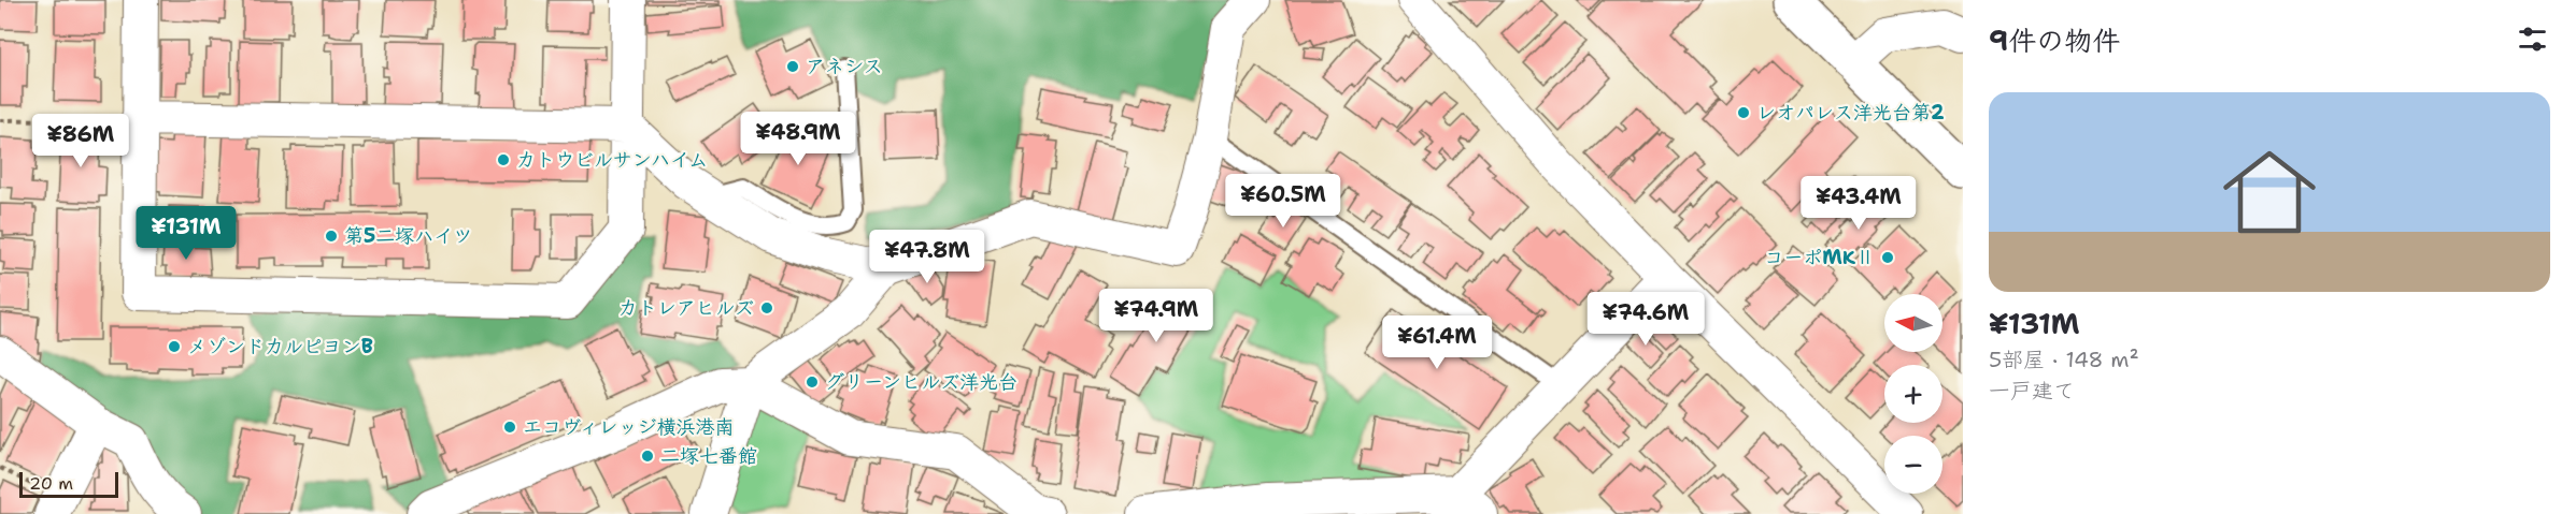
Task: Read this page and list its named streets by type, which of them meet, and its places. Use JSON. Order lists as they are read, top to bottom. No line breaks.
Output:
{"places":["アネシス","レオパレス洋光台第2","カトウビルサンハイム","第5二塚ハイツ","コーポMKⅡ","カトレアヒルズ","メゾンドカルピヨンB","グリーンヒルズ洋光台","エコヴィレッジ横浜港南","二塚七番館"],"scale_bar":"20 m","north":"left","page":{"heading":"9件の物件","list":[{"name":"¥131M","note":"5部屋 · 148 m² · 一戸建て"}],"price":["¥48.9M","¥86M","¥60.5M","¥43.4M","¥131M","¥47.8M","¥74.9M","¥74.6M","¥61.4M"],"map_buttons":["+","−"],"scale":"20 m"}}
